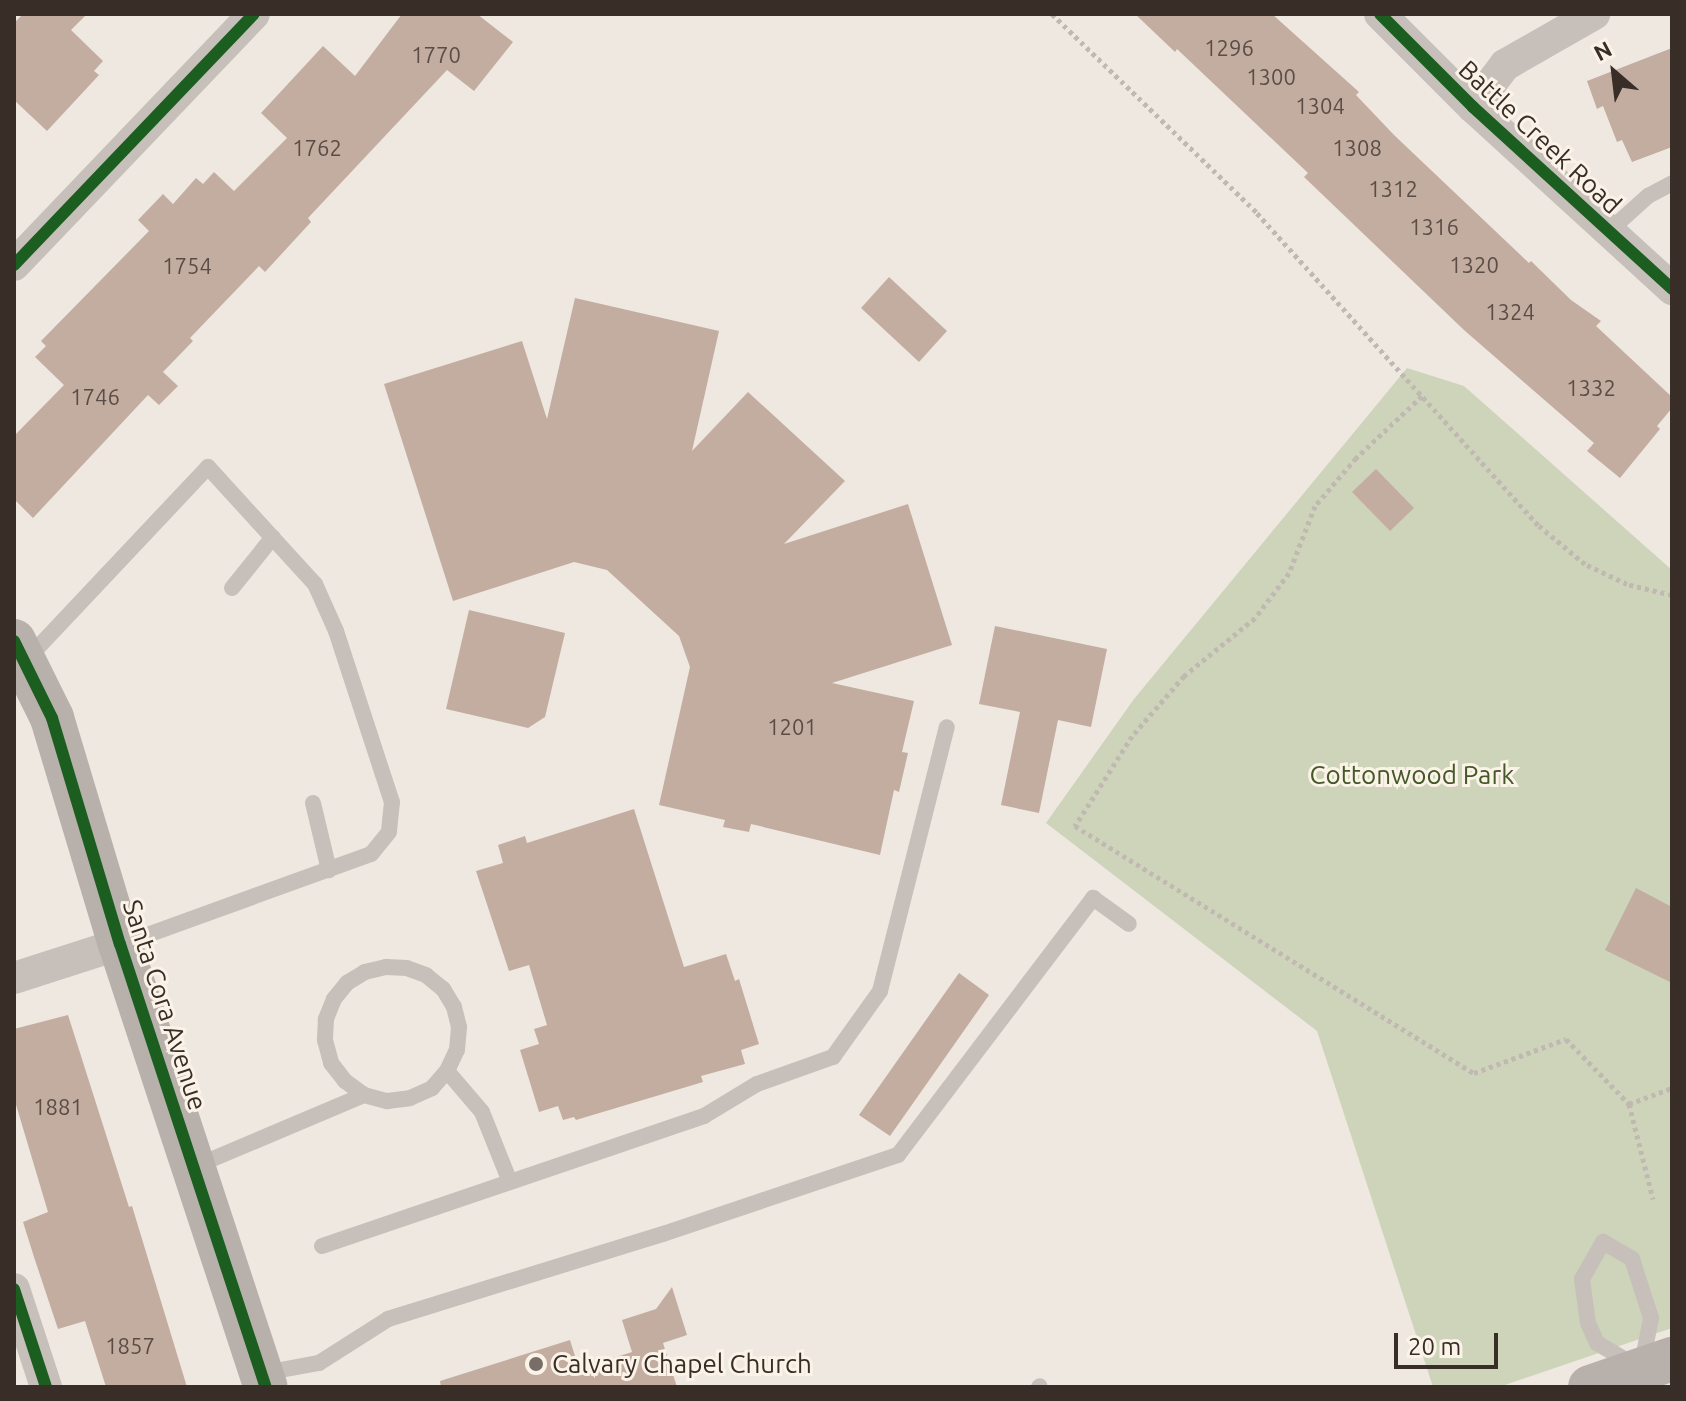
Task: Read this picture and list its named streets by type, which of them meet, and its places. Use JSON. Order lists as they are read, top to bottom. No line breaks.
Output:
{"streets":{"street":["Battle Creek Road","Santa Cora Avenue"]},"parks":["Cottonwood Park"],"places":["Calvary Chapel Church"],"house_numbers":["1296","1770","1300","1304","1762","1308","1312","1316","1320","1754","1324","1332","1746","1201","1881","1857"],"scale_bar":"20 m","north":"top left"}
